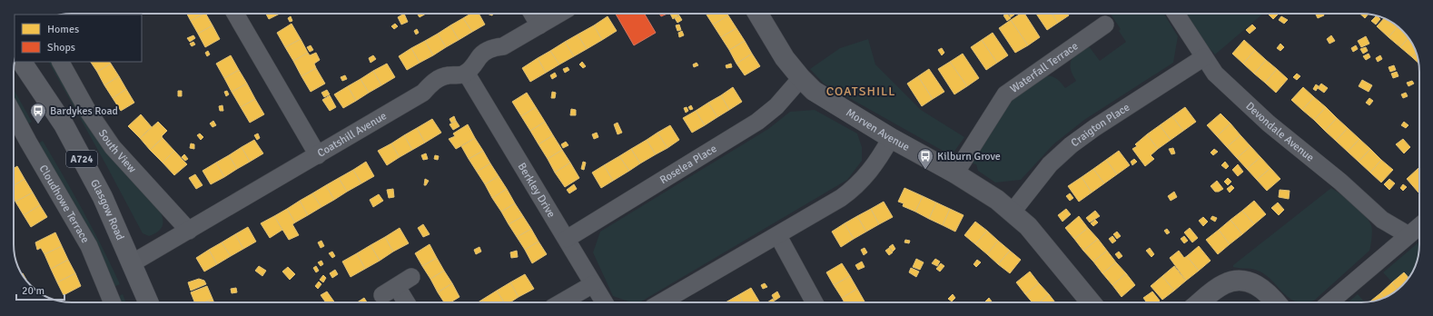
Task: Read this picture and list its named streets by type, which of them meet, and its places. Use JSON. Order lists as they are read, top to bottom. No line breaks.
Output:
{"streets":{"main road":["A724","Glasgow Road"],"street":["Waterfall Terrace","Craigton Place","Morven Avenue","Devondale Avenue","Coatshill Avenue","South View","Roselea Place","Berkley Drive","Cloudhowe Terrace"]},"crossings":[["Waterfall Terrace","Morven Avenue"],["Craigton Place","Morven Avenue"],["Craigton Place","Devondale Avenue"],["Morven Avenue","Roselea Place"],["Coatshill Avenue","South View"],["Coatshill Avenue","Berkley Drive"],["Coatshill Avenue","Glasgow Road"],["Roselea Place","Berkley Drive"]],"districts":["COATSHILL"],"places":{"bus stop":["Bardykes Road","Kilburn Grove"]},"legend":["Homes","Shops"],"scale_bar":"20 m"}
